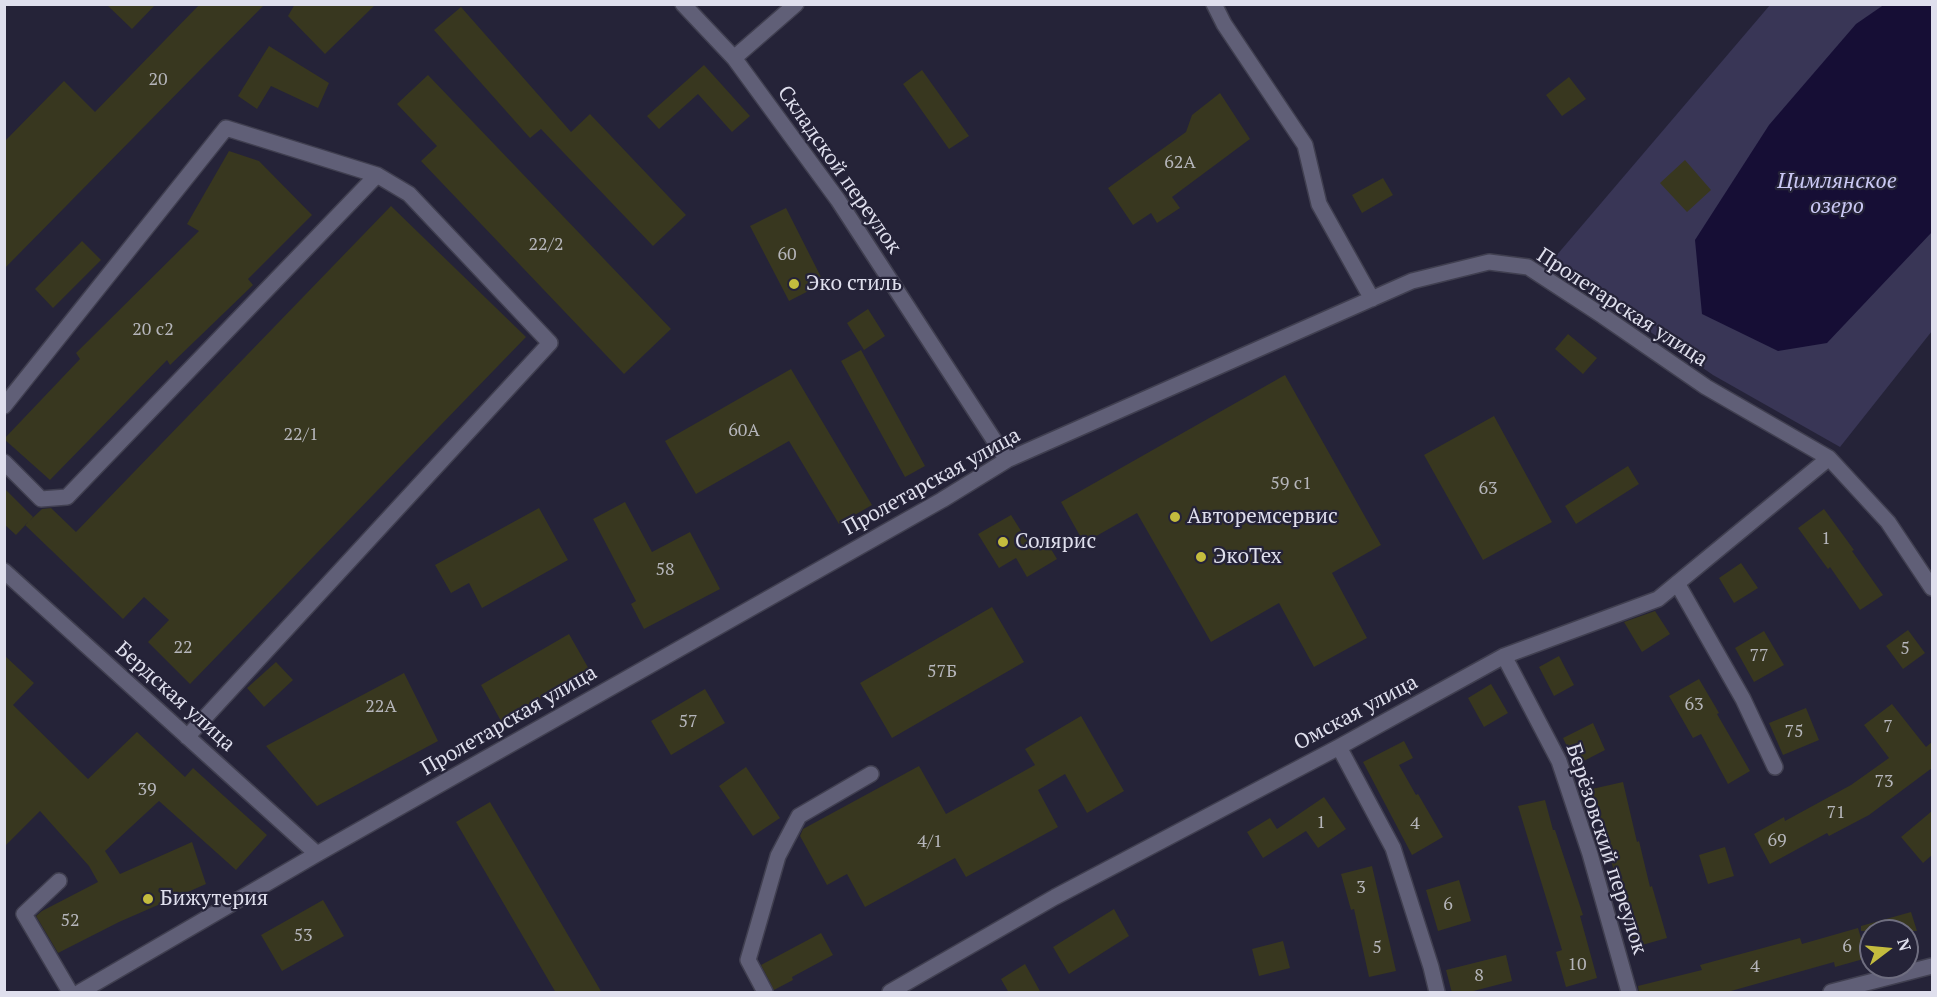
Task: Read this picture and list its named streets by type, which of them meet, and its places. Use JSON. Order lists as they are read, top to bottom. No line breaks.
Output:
{"streets":{"street":["Складской переулок","Пролетарская улица","Бердская улица","Омская улица","Берёзовский переулок"]},"crossings":[["Складской переулок","Пролетарская улица"],["Пролетарская улица","Бердская улица"],["Пролетарская улица","Омская улица"],["Омская улица","Берёзовский переулок"]],"water":["Цимлянское озеро"],"places":["Эко стиль","Авторемсервис","Солярис","ЭкоТех","Бижутерия"],"house_numbers":["20","62А","22/2","60","20 с2","60А","22/1","59 с1","63","1","58","22","5","77","57Б","63","22А","57","7","75","73","39","71","1","4","69","4/1","3","6","52","53","6","5","10","4","8"],"north":"right"}
